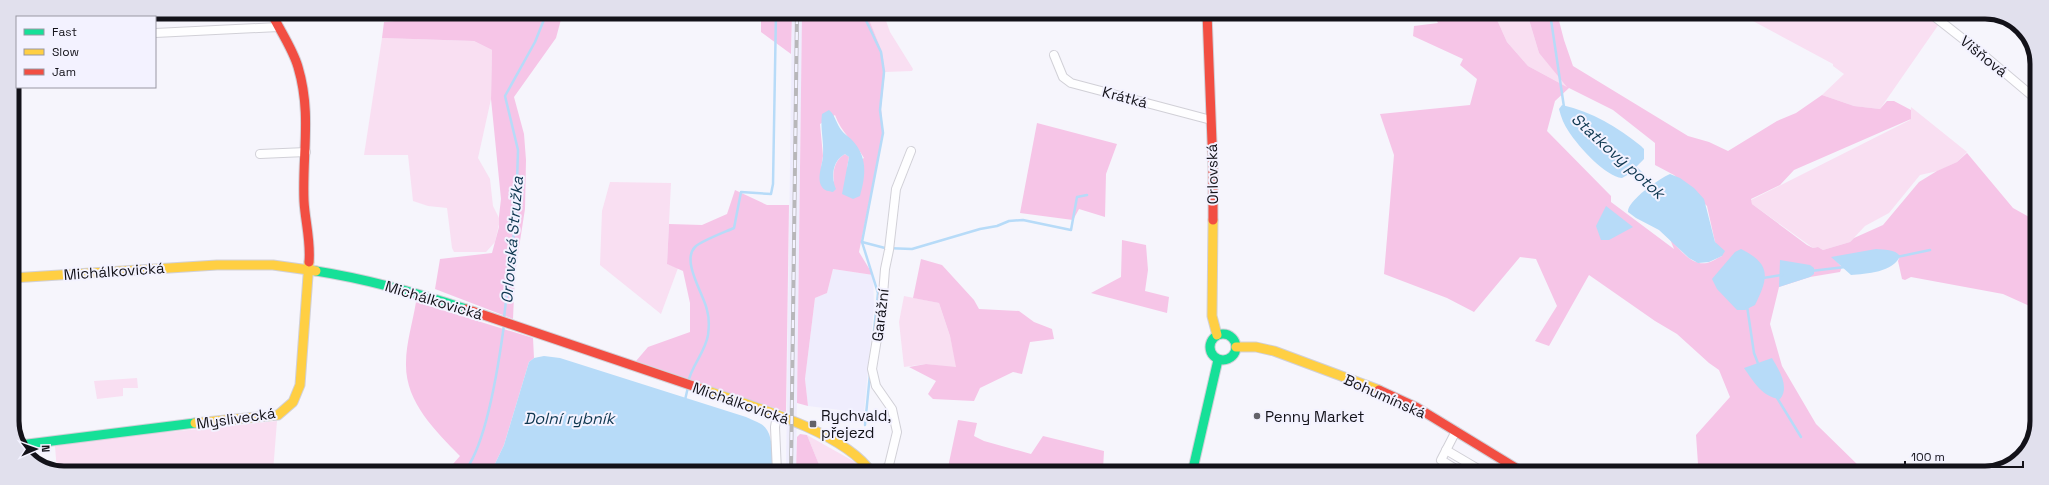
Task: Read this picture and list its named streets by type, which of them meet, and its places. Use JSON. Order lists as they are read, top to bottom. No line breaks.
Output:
{"streets":{"street":["Višňová","Krátká","Orlovská","Michálkovická","Garážní","Bohumínská","Myslivecká"]},"crossings":[["Krátká","Orlovská"],["Orlovská","Bohumínská"],["Michálkovická","Myslivecká"]],"water":["Statkový potok","Orlovská Stružka","Dolní rybník"],"places":{"other":["Penny Market"],"transit":["Rychvald, přejezd"]},"legend":["Fast","Slow","Jam"],"scale_bar":"100 m","north":"right"}
